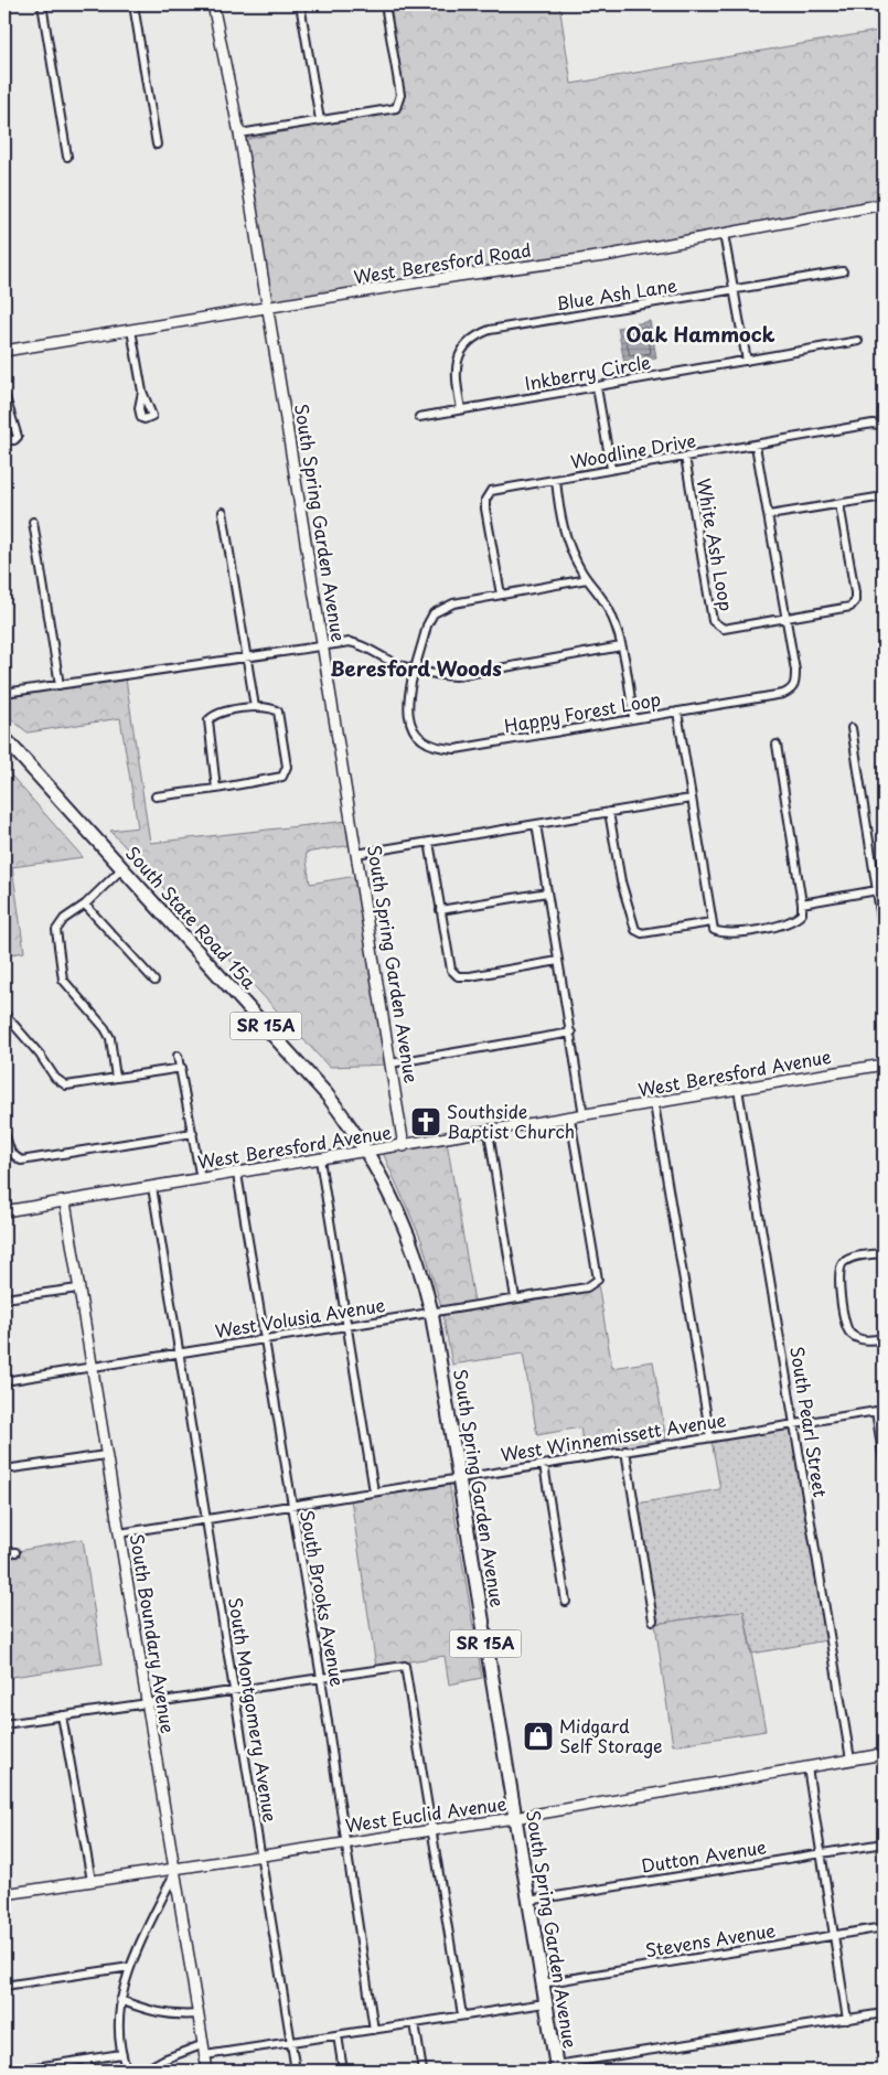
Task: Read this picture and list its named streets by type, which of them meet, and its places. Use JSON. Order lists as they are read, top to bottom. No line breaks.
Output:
{"streets":{"highway":["South Spring Garden Avenue","South State Road 15a","SR 15A"],"street":["West Beresford Road","Blue Ash Lane","Inkberry Circle","Woodline Drive","White Ash Loop","Happy Forest Loop","West Beresford Avenue","West Volusia Avenue","South Pearl Street","West Winnemissett Avenue","South Brooks Avenue","South Boundary Avenue","South Montgomery Avenue","West Euclid Avenue","Dutton Avenue","Stevens Avenue"]},"crossings":[["West Beresford Road","South Spring Garden Avenue"],["Blue Ash Lane","Inkberry Circle"],["Woodline Drive","White Ash Loop"],["Woodline Drive","Happy Forest Loop"],["South Spring Garden Avenue","South State Road 15a"],["South Spring Garden Avenue","West Beresford Avenue"],["South Spring Garden Avenue","West Volusia Avenue"],["South Spring Garden Avenue","West Winnemissett Avenue"],["South Spring Garden Avenue","West Euclid Avenue"],["South Spring Garden Avenue","Dutton Avenue"],["South Spring Garden Avenue","Stevens Avenue"],["White Ash Loop","Happy Forest Loop"],["South State Road 15a","West Beresford Avenue"],["West Beresford Avenue","West Volusia Avenue"],["West Beresford Avenue","South Pearl Street"],["West Beresford Avenue","South Brooks Avenue"],["West Beresford Avenue","South Boundary Avenue"],["West Beresford Avenue","South Montgomery Avenue"],["West Volusia Avenue","South Brooks Avenue"],["West Volusia Avenue","South Boundary Avenue"],["West Volusia Avenue","South Montgomery Avenue"],["South Pearl Street","West Winnemissett Avenue"],["South Pearl Street","West Euclid Avenue"],["West Winnemissett Avenue","South Brooks Avenue"],["West Winnemissett Avenue","South Boundary Avenue"],["West Winnemissett Avenue","South Montgomery Avenue"],["South Brooks Avenue","West Euclid Avenue"],["South Boundary Avenue","West Euclid Avenue"],["South Montgomery Avenue","West Euclid Avenue"]],"districts":["Oak Hammock","Beresford Woods"],"places":{"church":["Southside Baptist Church"],"shop":["Midgard Self Storage"]}}
